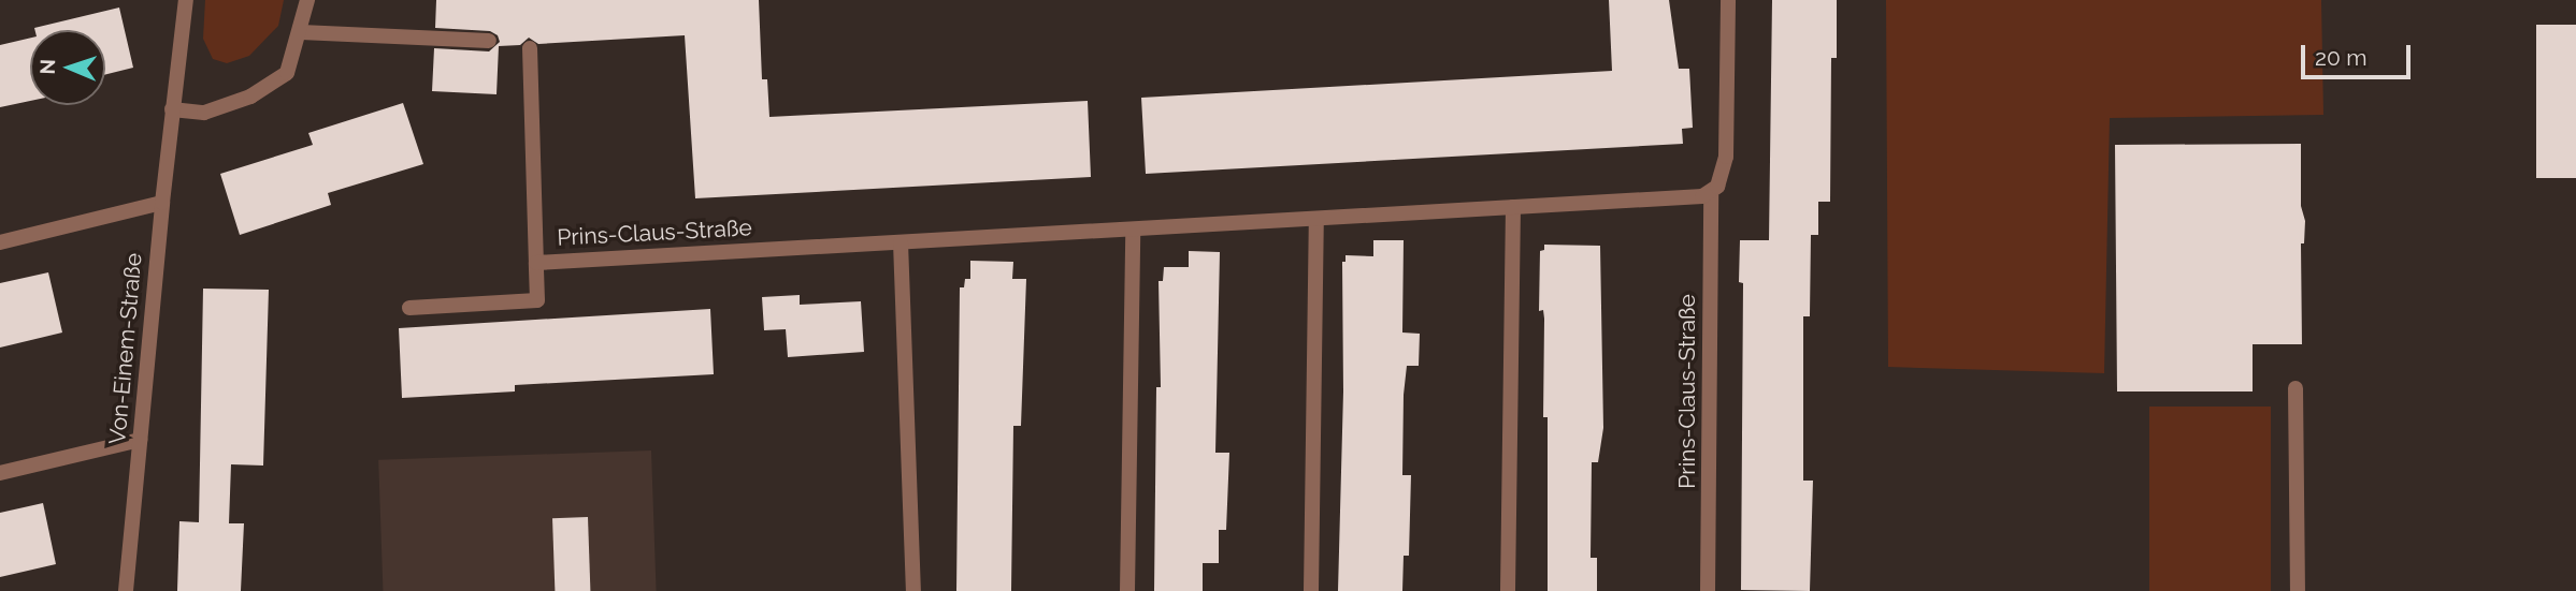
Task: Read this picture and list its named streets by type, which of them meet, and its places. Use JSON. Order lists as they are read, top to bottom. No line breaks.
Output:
{"streets":{"street":["Prins-Claus-Straße","Von-Einem-Straße"]},"scale_bar":"20 m","north":"left"}
